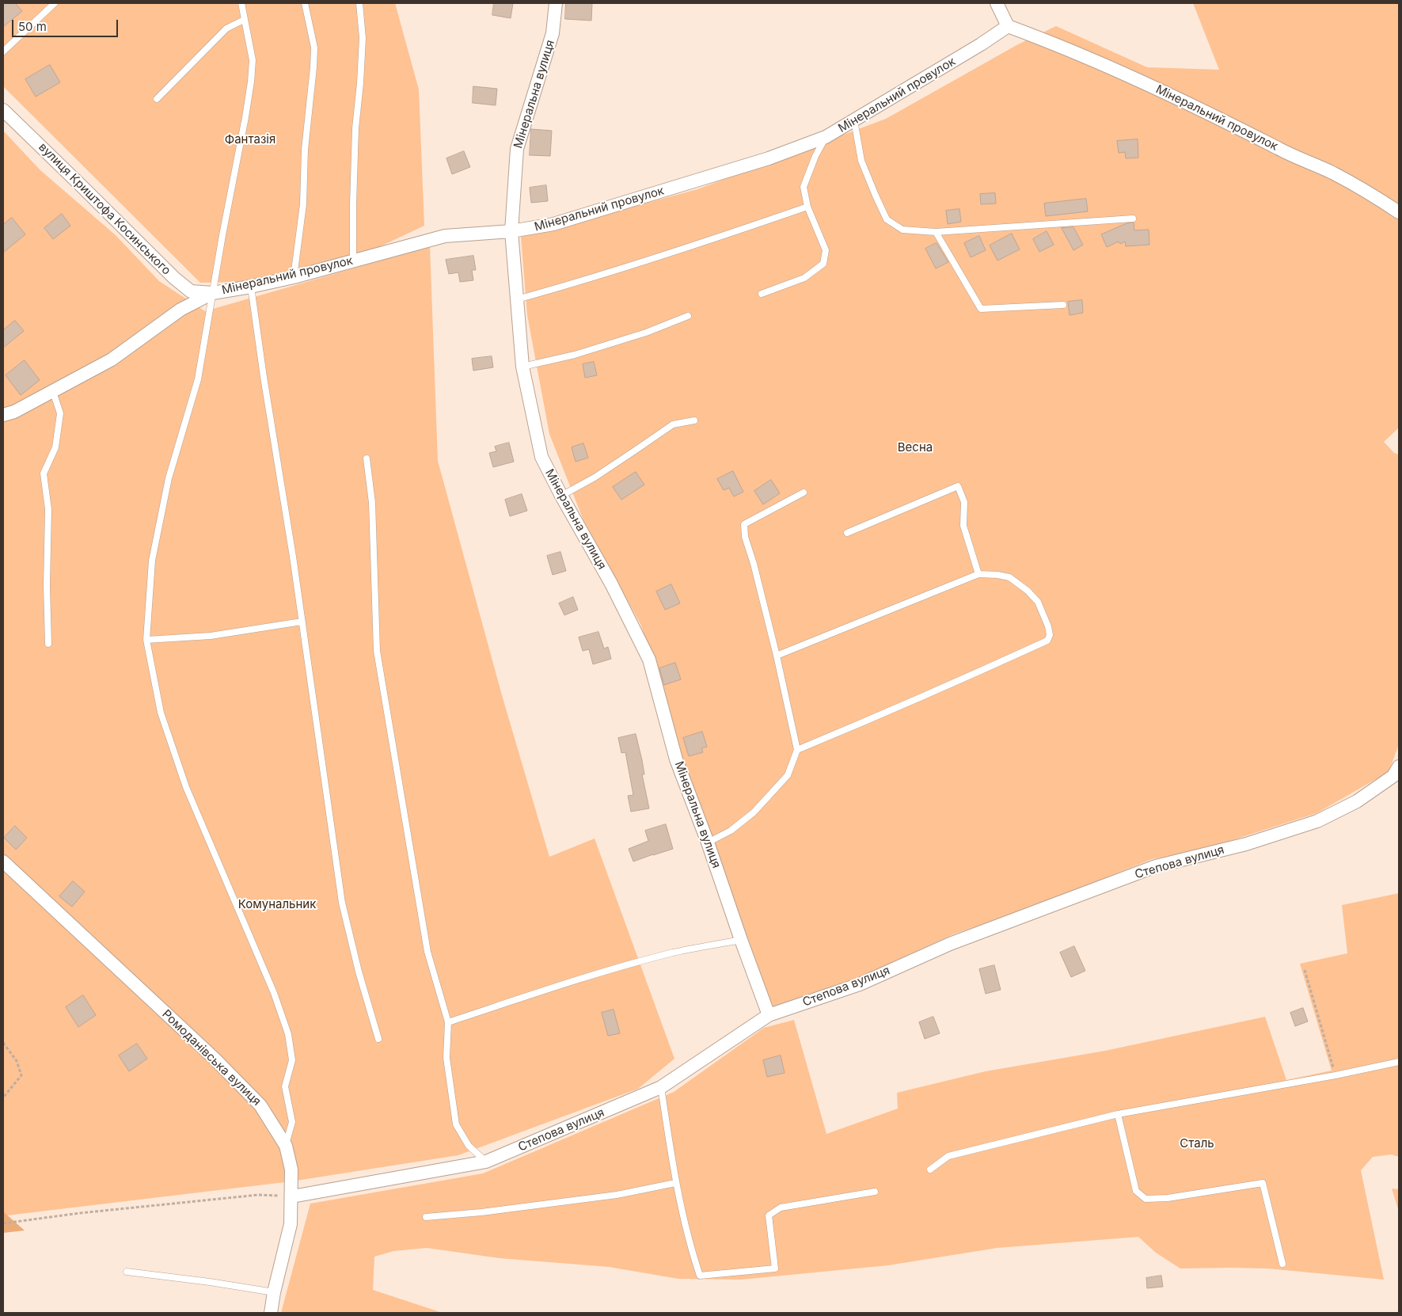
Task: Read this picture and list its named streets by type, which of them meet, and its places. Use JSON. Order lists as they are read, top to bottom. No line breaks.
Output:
{"streets":{"street":["Мінеральна вулиця","Мінеральний провулок","вулиця Криштофа Косинського","Степова вулиця","Ромоданівська вулиця"]},"crossings":[["Мінеральна вулиця","Мінеральний провулок"],["Мінеральна вулиця","Степова вулиця"],["Мінеральний провулок","вулиця Криштофа Косинського"],["Степова вулиця","Ромоданівська вулиця"]],"parks":["Фантазія","Весна","Комунальник","Сталь"],"scale_bar":"50 m"}
